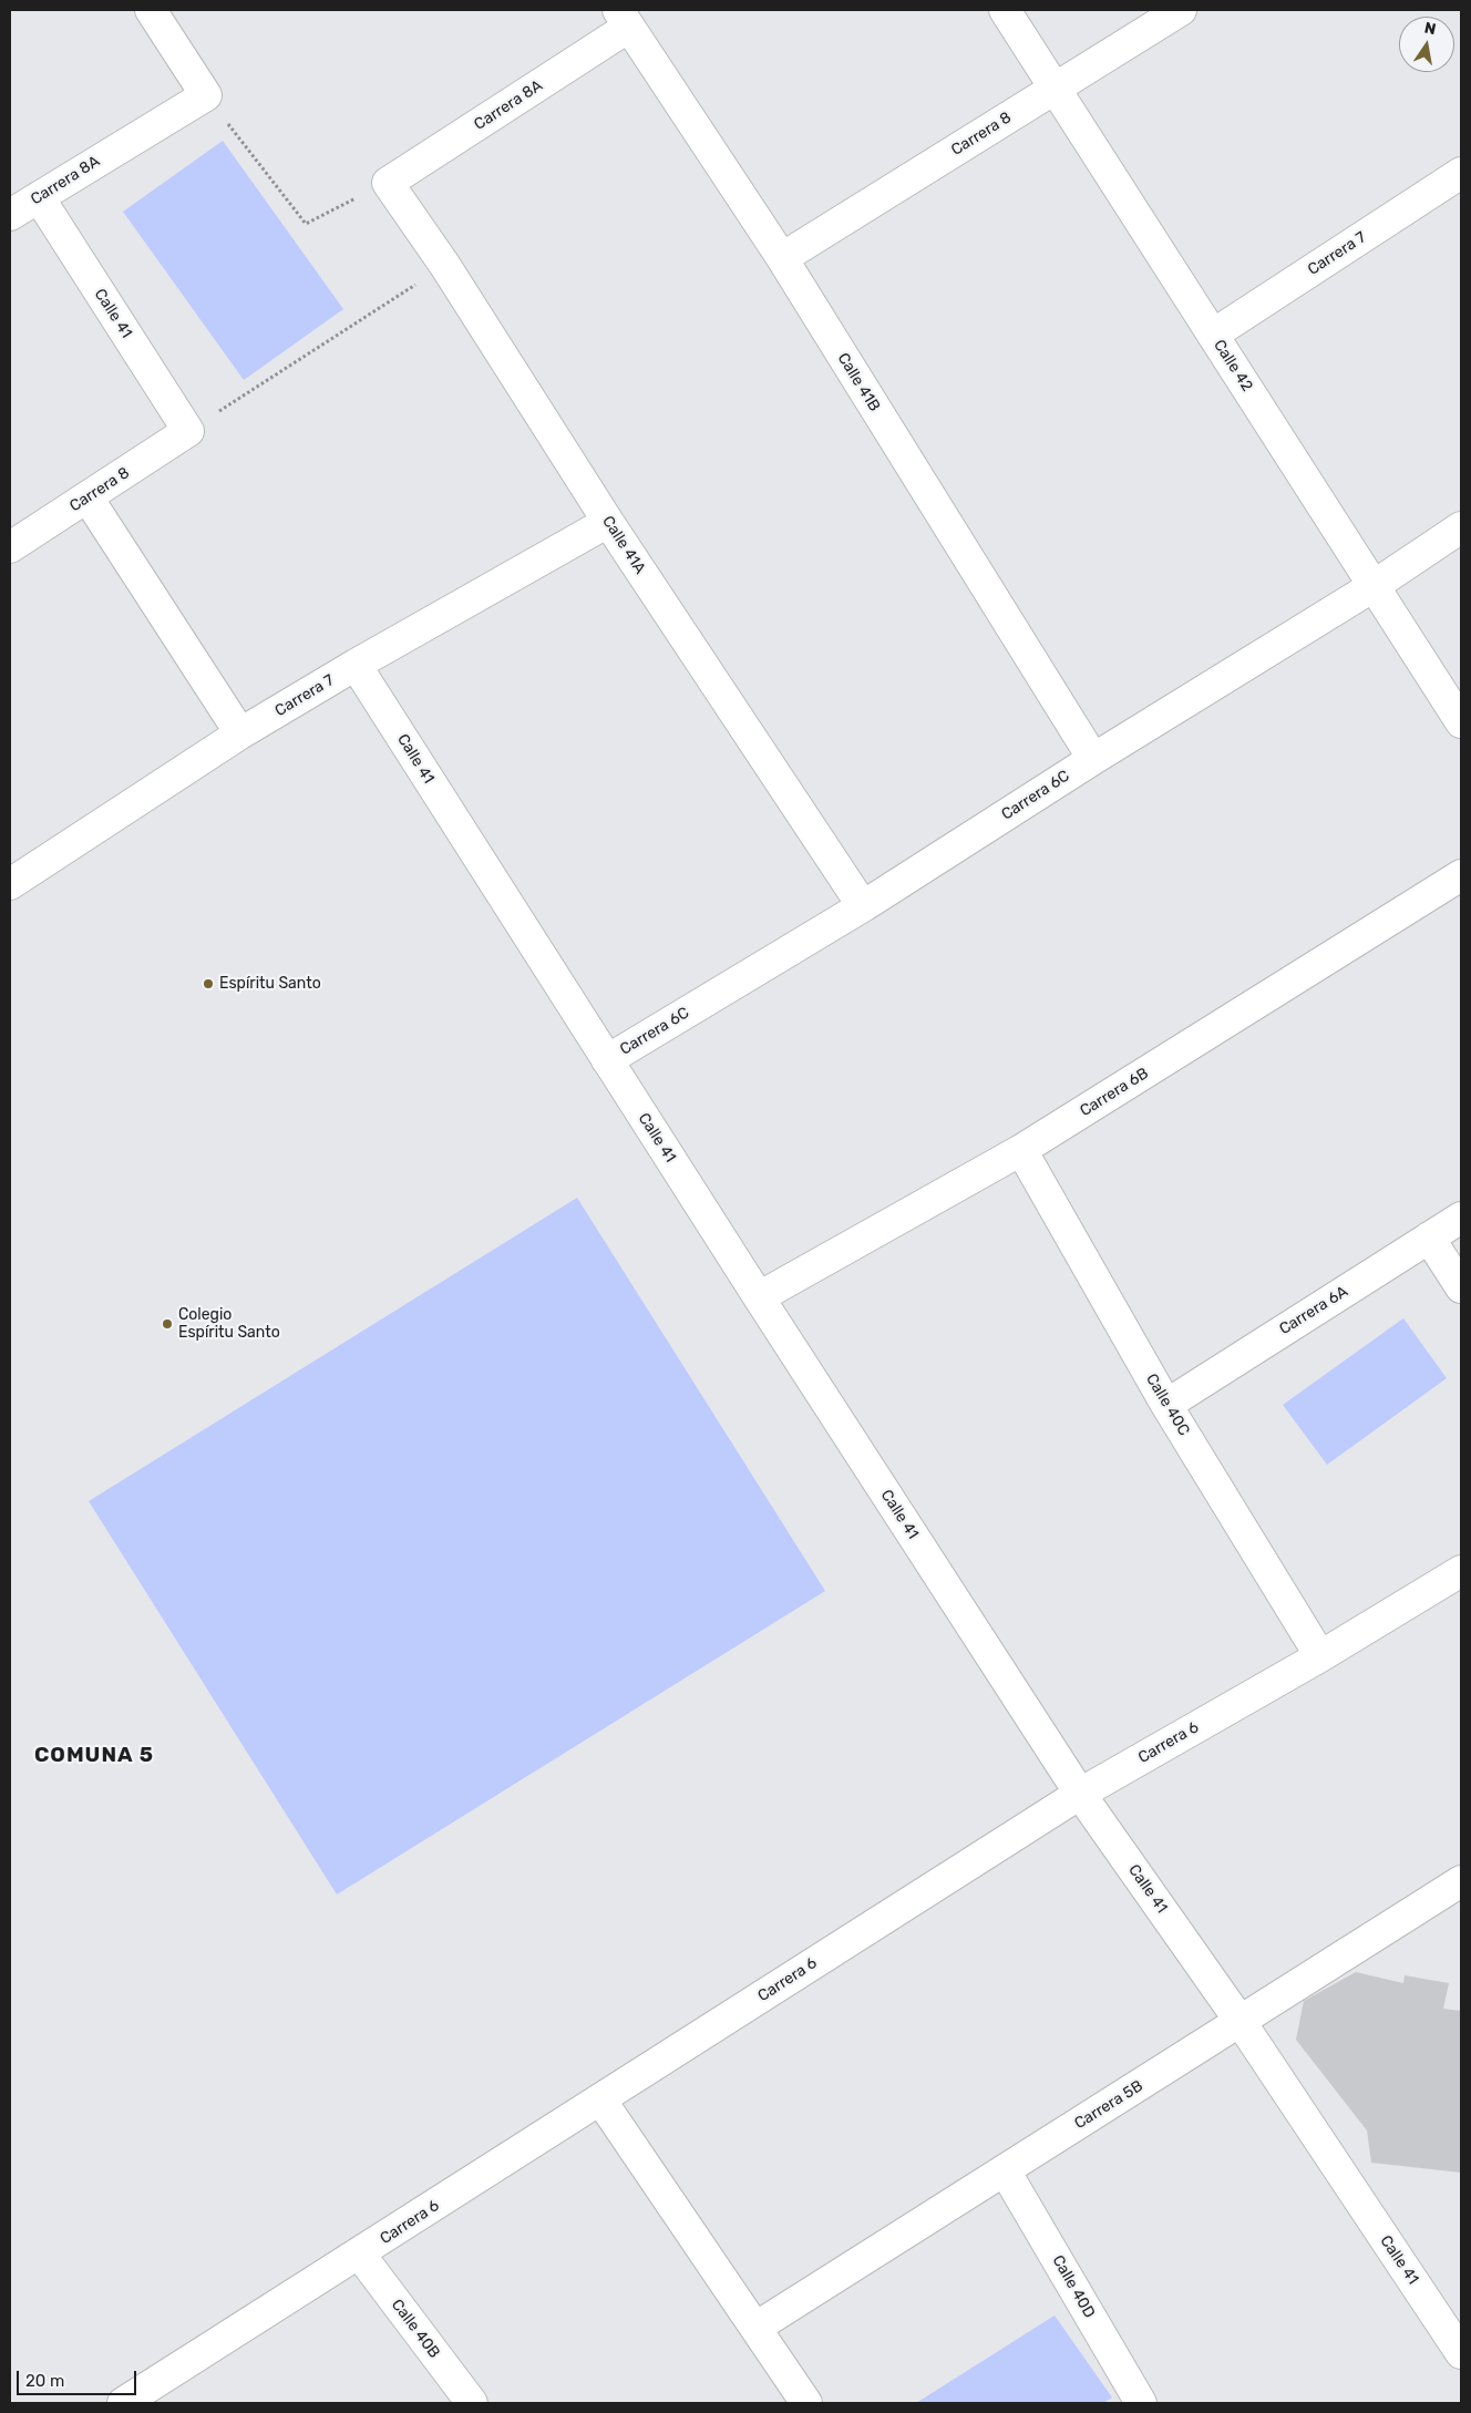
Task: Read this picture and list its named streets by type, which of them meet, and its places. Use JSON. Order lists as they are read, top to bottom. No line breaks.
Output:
{"streets":{"street":["Carrera 8A","Carrera 8","Carrera 7","Calle 41","Calle 42","Calle 41B","Calle 41A","Carrera 6C","Carrera 6B","Carrera 6A","Calle 40C","Carrera 6","Carrera 5B","Calle 40D","Calle 40B"]},"crossings":[["Carrera 8A","Calle 41"],["Carrera 8A","Calle 41B"],["Carrera 8A","Calle 41A"],["Carrera 8","Calle 41"],["Carrera 8","Calle 42"],["Carrera 8","Calle 41B"],["Carrera 7","Calle 41"],["Carrera 7","Calle 42"],["Carrera 7","Calle 41A"],["Calle 41","Carrera 6C"],["Calle 41","Carrera 6B"],["Calle 41","Carrera 6"],["Calle 41","Carrera 5B"],["Calle 42","Carrera 6C"],["Calle 41B","Carrera 6C"],["Calle 41A","Carrera 6C"],["Carrera 6B","Calle 40C"],["Carrera 6A","Calle 40C"],["Calle 40C","Carrera 6"],["Carrera 6","Calle 40B"],["Carrera 5B","Calle 40D"]],"districts":["COMUNA 5"],"places":["Espíritu Santo","Colegio Espíritu Santo"],"scale_bar":"20 m","north":"top"}
